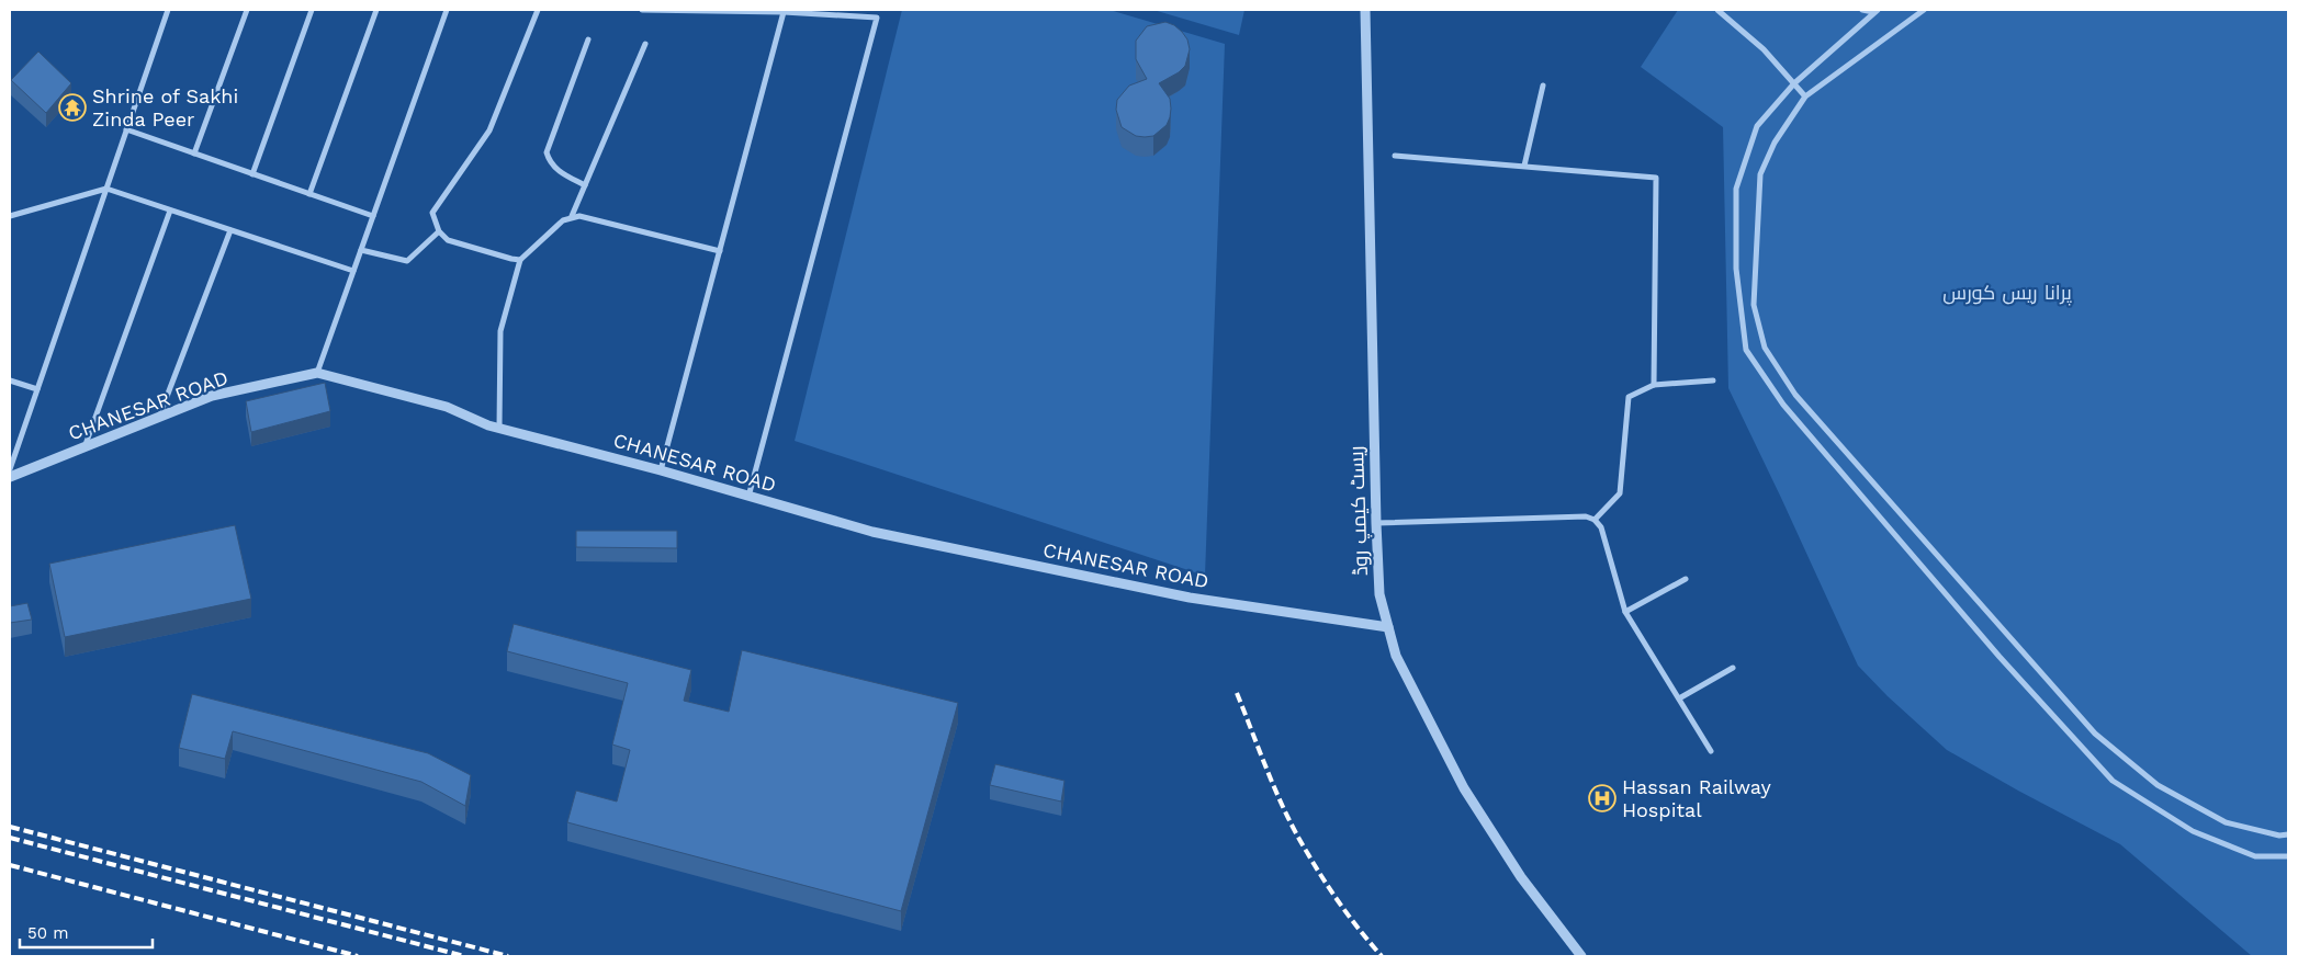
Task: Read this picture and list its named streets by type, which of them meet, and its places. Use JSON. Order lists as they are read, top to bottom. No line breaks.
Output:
{"streets":{"street":["CHANESAR ROAD","ریسٹ کیمپ روڈ"]},"crossings":[["CHANESAR ROAD","ریسٹ کیمپ روڈ"]],"parks":["پرانا ریس کورس"],"places":{"temple":["Shrine of Sakhi Zinda Peer"],"hospital":["Hassan Railway Hospital"]},"scale_bar":"50 m"}
